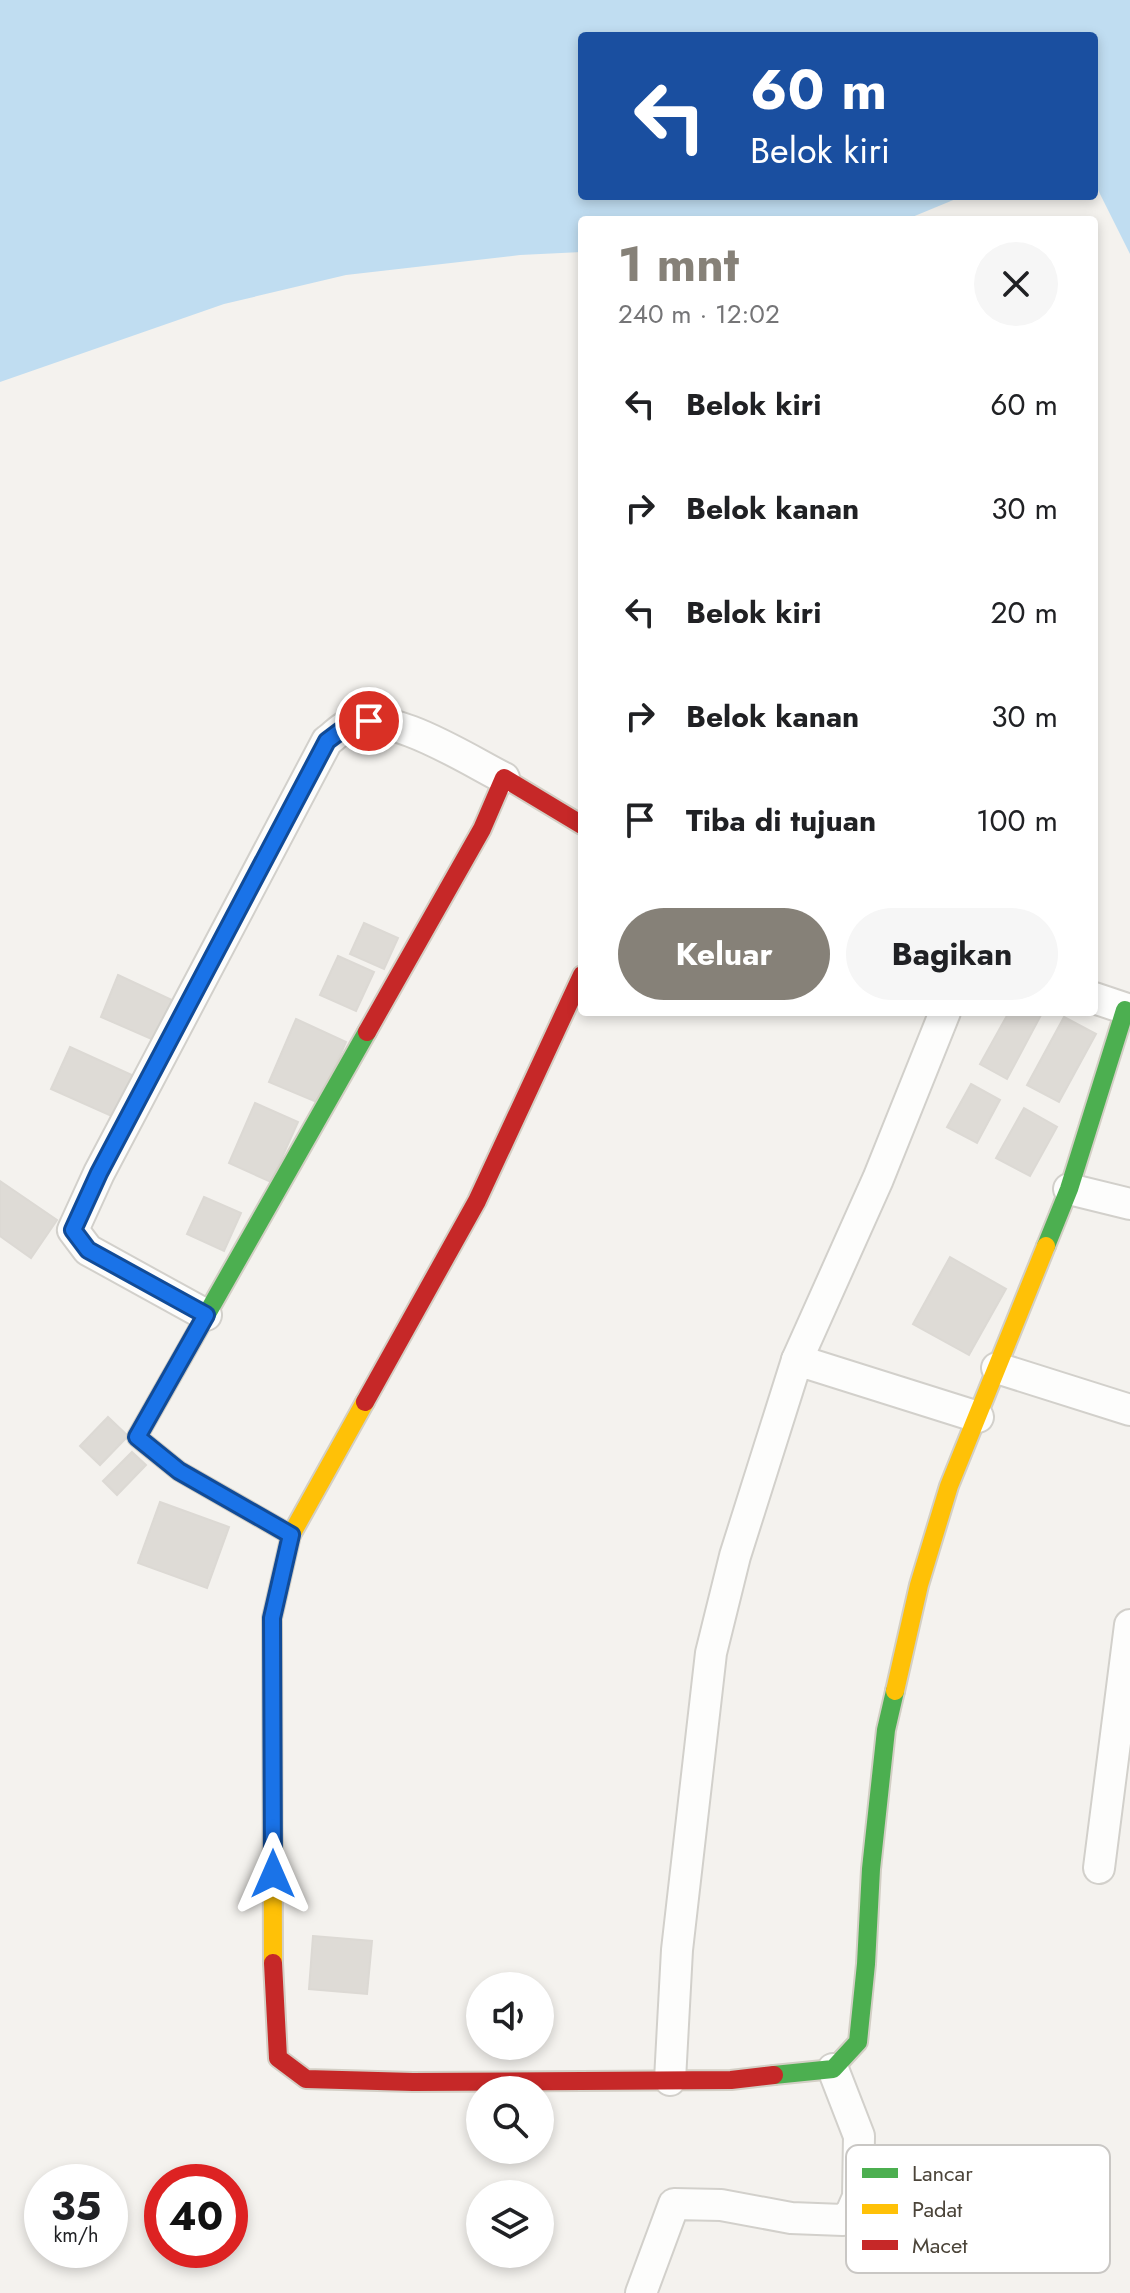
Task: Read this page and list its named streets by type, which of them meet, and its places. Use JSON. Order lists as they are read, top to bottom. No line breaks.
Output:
{"legend":["Lancar","Padat","Macet"],"page":{"turn":["60 m","Belok kiri"],"heading":["1 mnt","240 m · 12:02"],"list":[{"name":"Belok kiri","value":"60 m"},{"name":"Belok kanan","value":"30 m"},{"name":"Belok kiri","value":"20 m"},{"name":"Belok kanan","value":"30 m"},{"name":"Tiba di tujuan","value":"100 m"}],"buttons":["Keluar","Bagikan"],"speed":"35 km/h","limit":"40"}}
